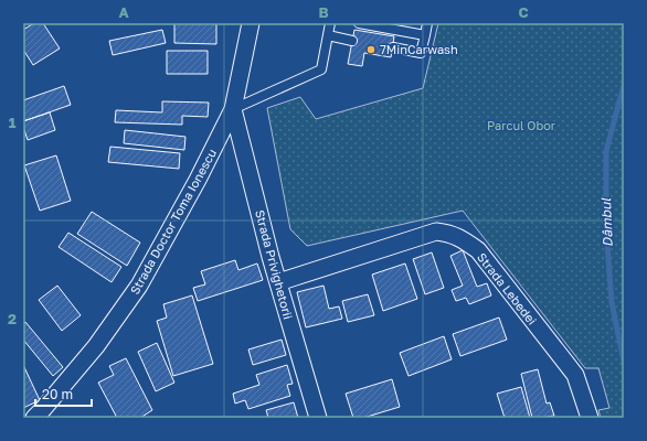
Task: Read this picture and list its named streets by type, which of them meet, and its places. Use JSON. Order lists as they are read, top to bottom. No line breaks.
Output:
{"streets":{"street":["Strada Doctor Toma Ionescu","Strada Privighetorii","Strada Lebedei"]},"crossings":[["Strada Doctor Toma Ionescu","Strada Privighetorii"],["Strada Privighetorii","Strada Lebedei"]],"water":["Dâmbul"],"parks":["Parcul Obor"],"places":["7MinCarwash"],"scale_bar":"20 m","grid":{"columns":["A","B","C"],"rows":["1","2"]}}
